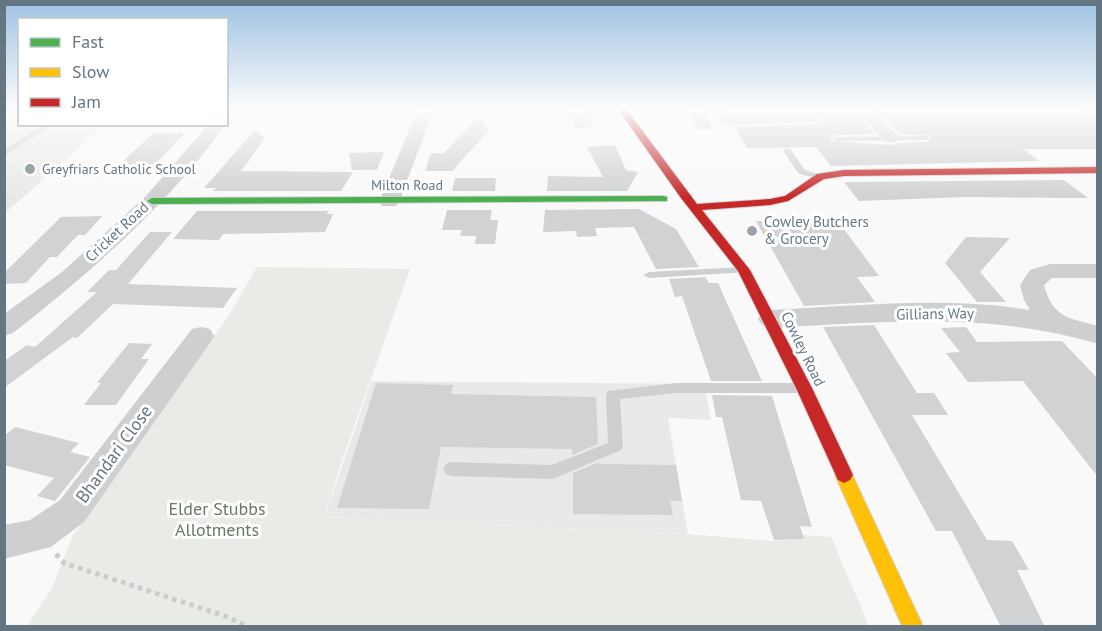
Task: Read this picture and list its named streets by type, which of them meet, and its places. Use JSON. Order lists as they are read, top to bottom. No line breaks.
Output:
{"streets":{"street":["Milton Road","Cricket Road","Gillians Way","Cowley Road","Bhandari Close"]},"crossings":[["Milton Road","Cricket Road"],["Gillians Way","Cowley Road"]],"parks":["Elder Stubbs Allotments"],"places":["Greyfriars Catholic School","Cowley Butchers & Grocery"],"legend":["Fast","Slow","Jam"]}
